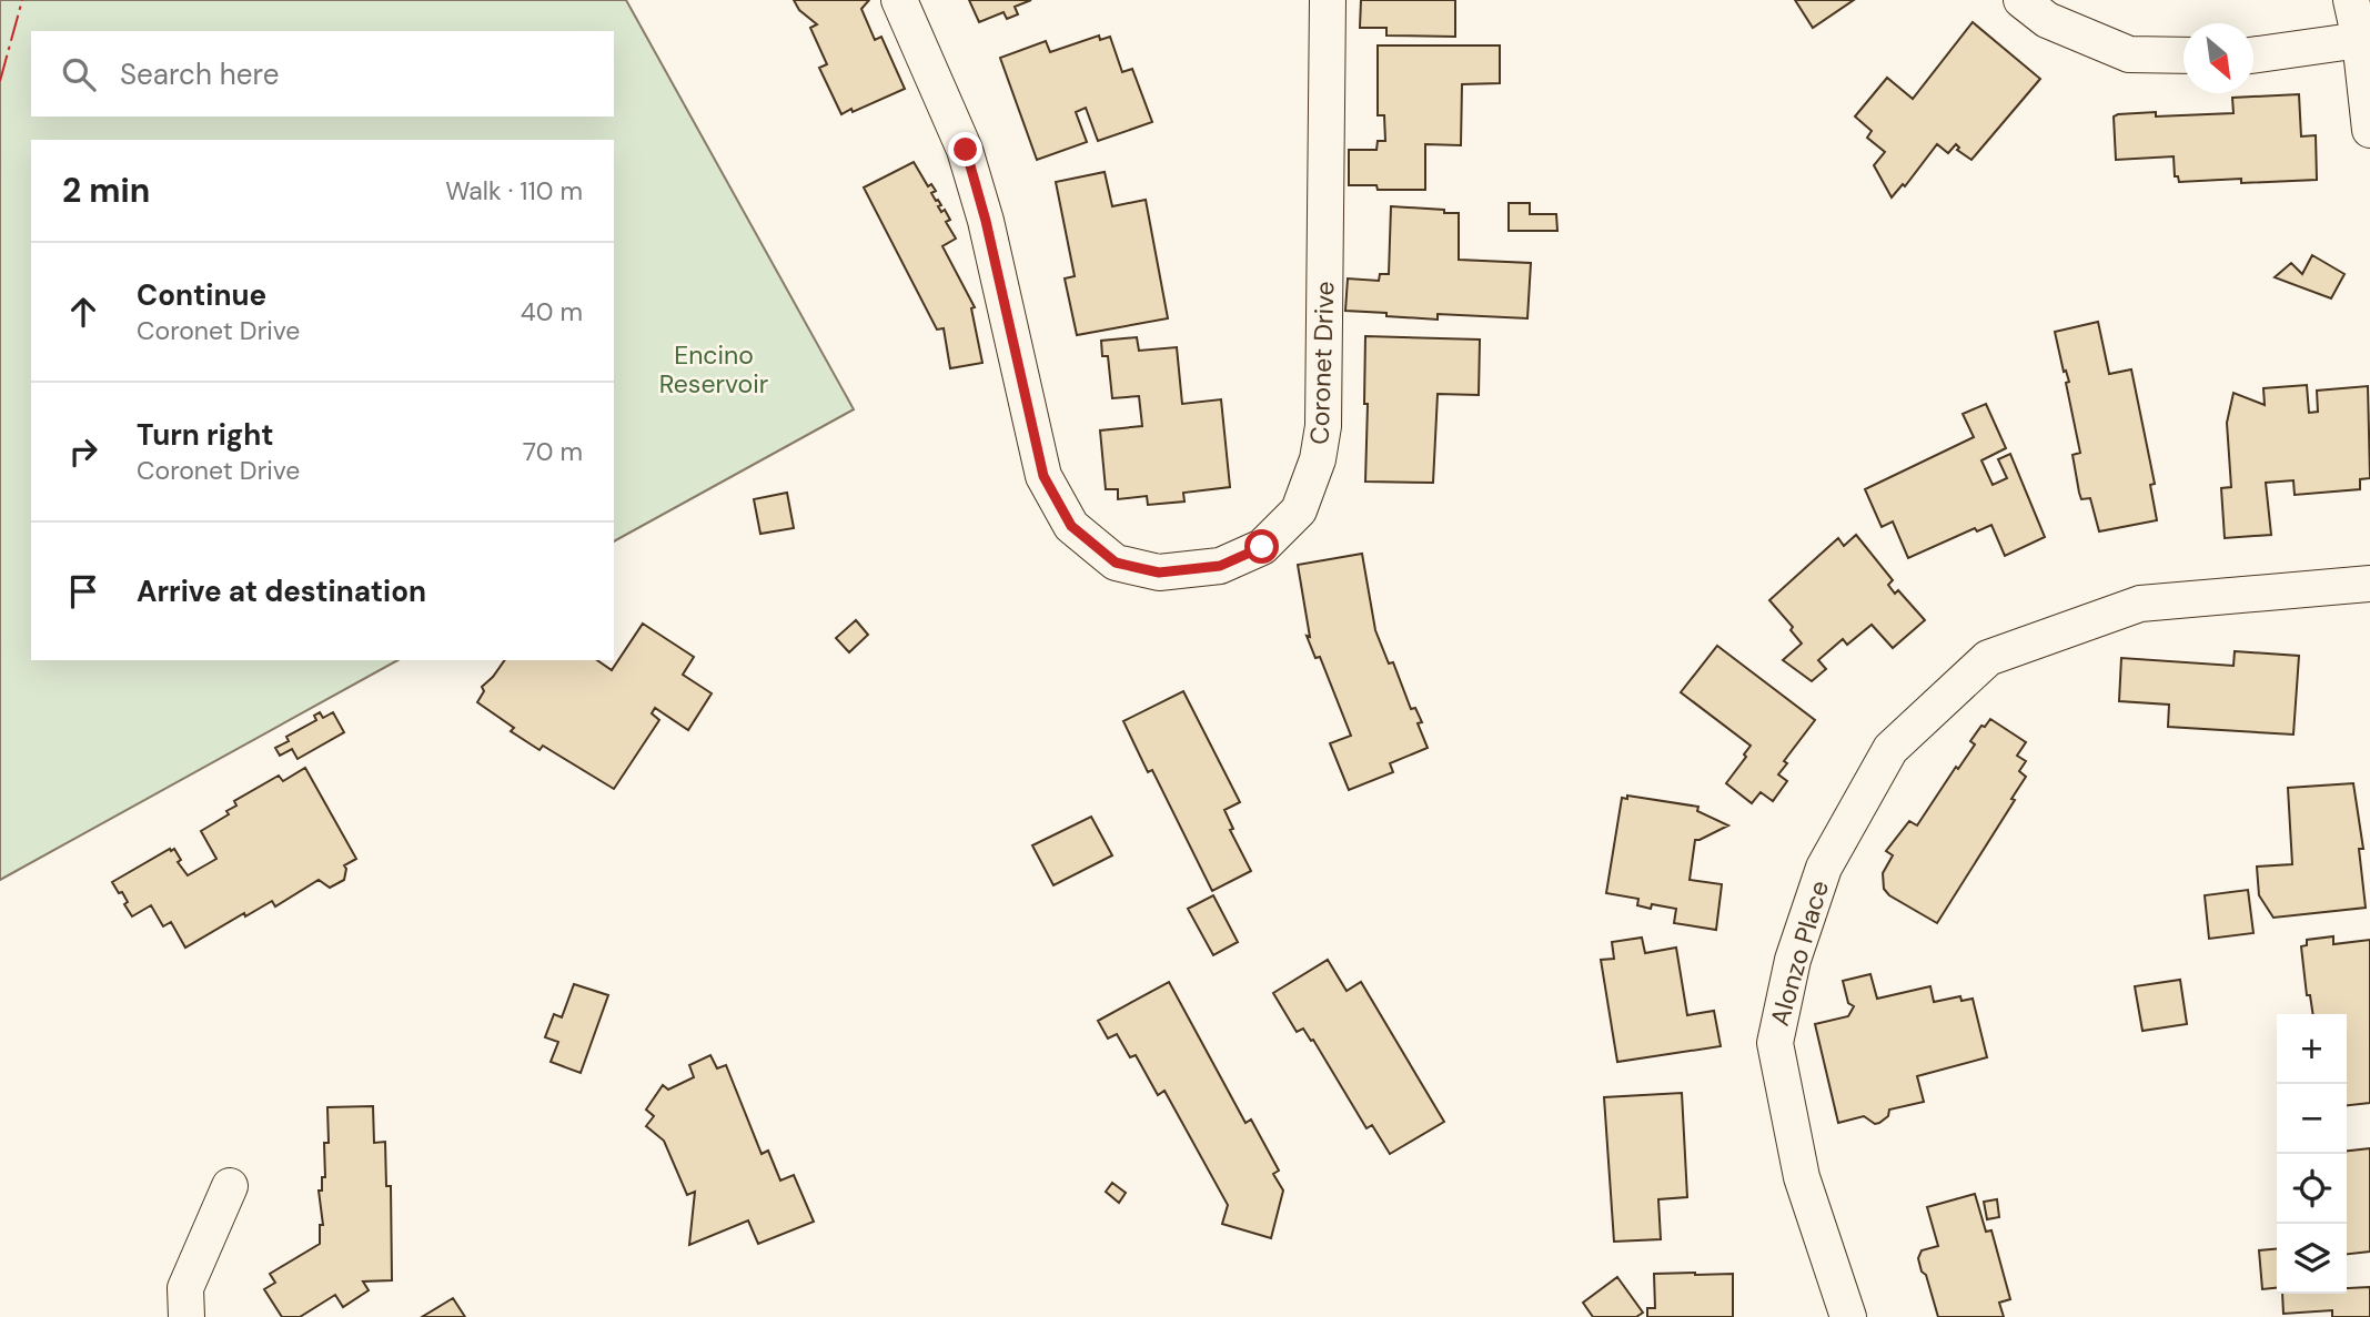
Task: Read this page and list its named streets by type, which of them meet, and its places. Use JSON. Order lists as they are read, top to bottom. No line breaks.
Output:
{"streets":{"street":["Coronet Drive","Alonzo Place"]},"parks":["Encino Reservoir"],"north":"bottom right","page":{"search":"Search here","heading":["2 min","Walk · 110 m"],"list":[["Continue","Coronet Drive","40 m"],["Turn right","Coronet Drive","70 m"],"Arrive at destination"],"map_buttons":["+","−"]}}
